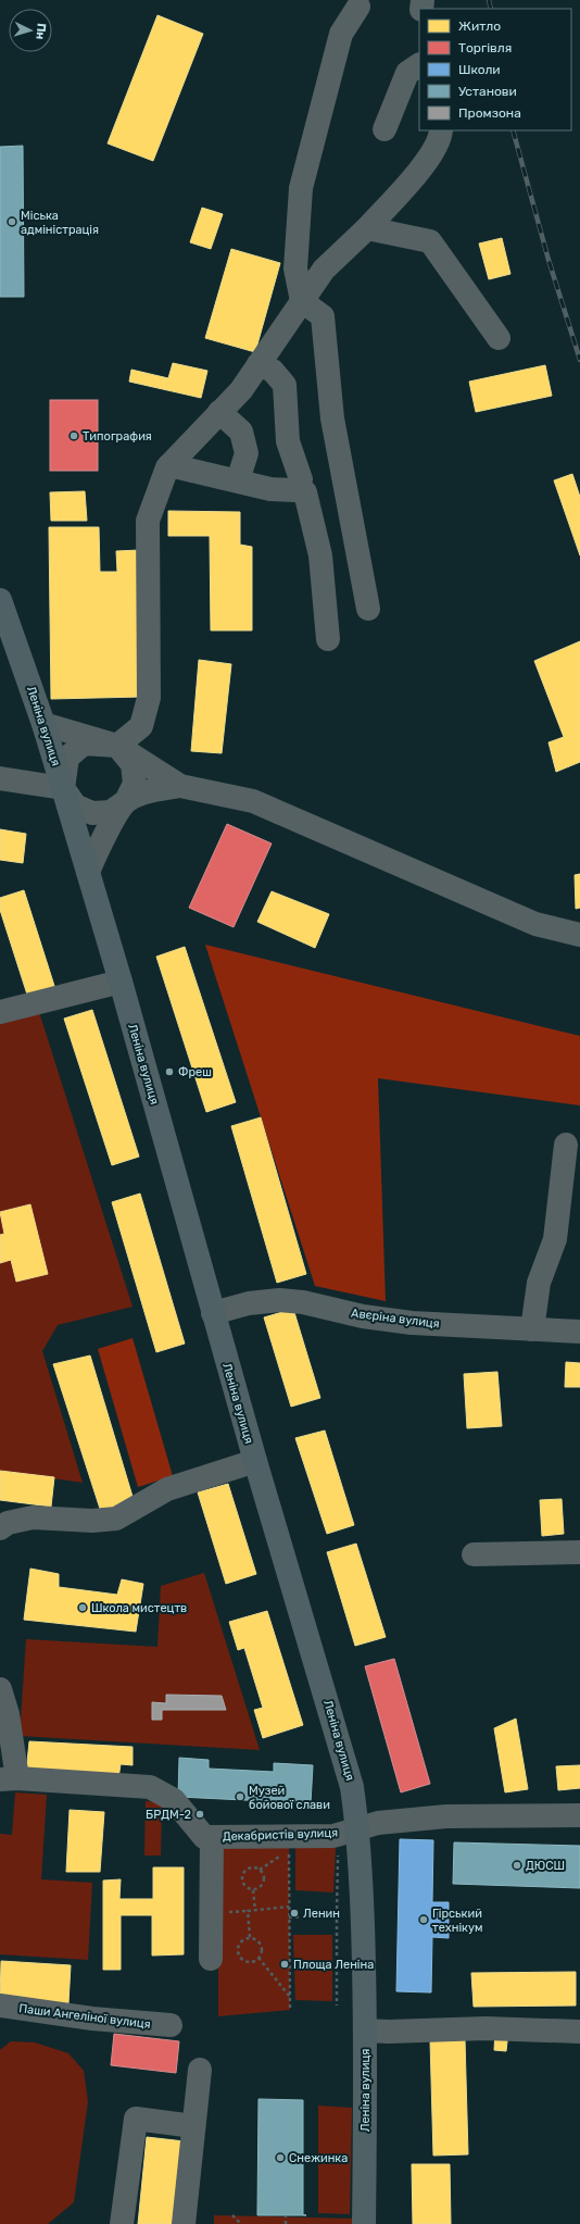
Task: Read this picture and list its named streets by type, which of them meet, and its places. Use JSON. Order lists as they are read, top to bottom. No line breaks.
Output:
{"streets":{"main road":["Леніна вулиця"],"street":["Авєріна вулиця","Декабристів вулиця","Паши Ангеліної вулиця"]},"crossings":[["Леніна вулиця","Авєріна вулиця"],["Леніна вулиця","Декабристів вулиця"]],"places":["Міська адміністрація","Типография","Фреш","Школа мистецтв","Музей бойової слави","БРДМ-2","ДЮСШ","Ленин","Гірський технікум","Площа Леніна","Снежинка"],"legend":["Житло","Торгівля","Школи","Установи","Промзона"],"north":"right"}
